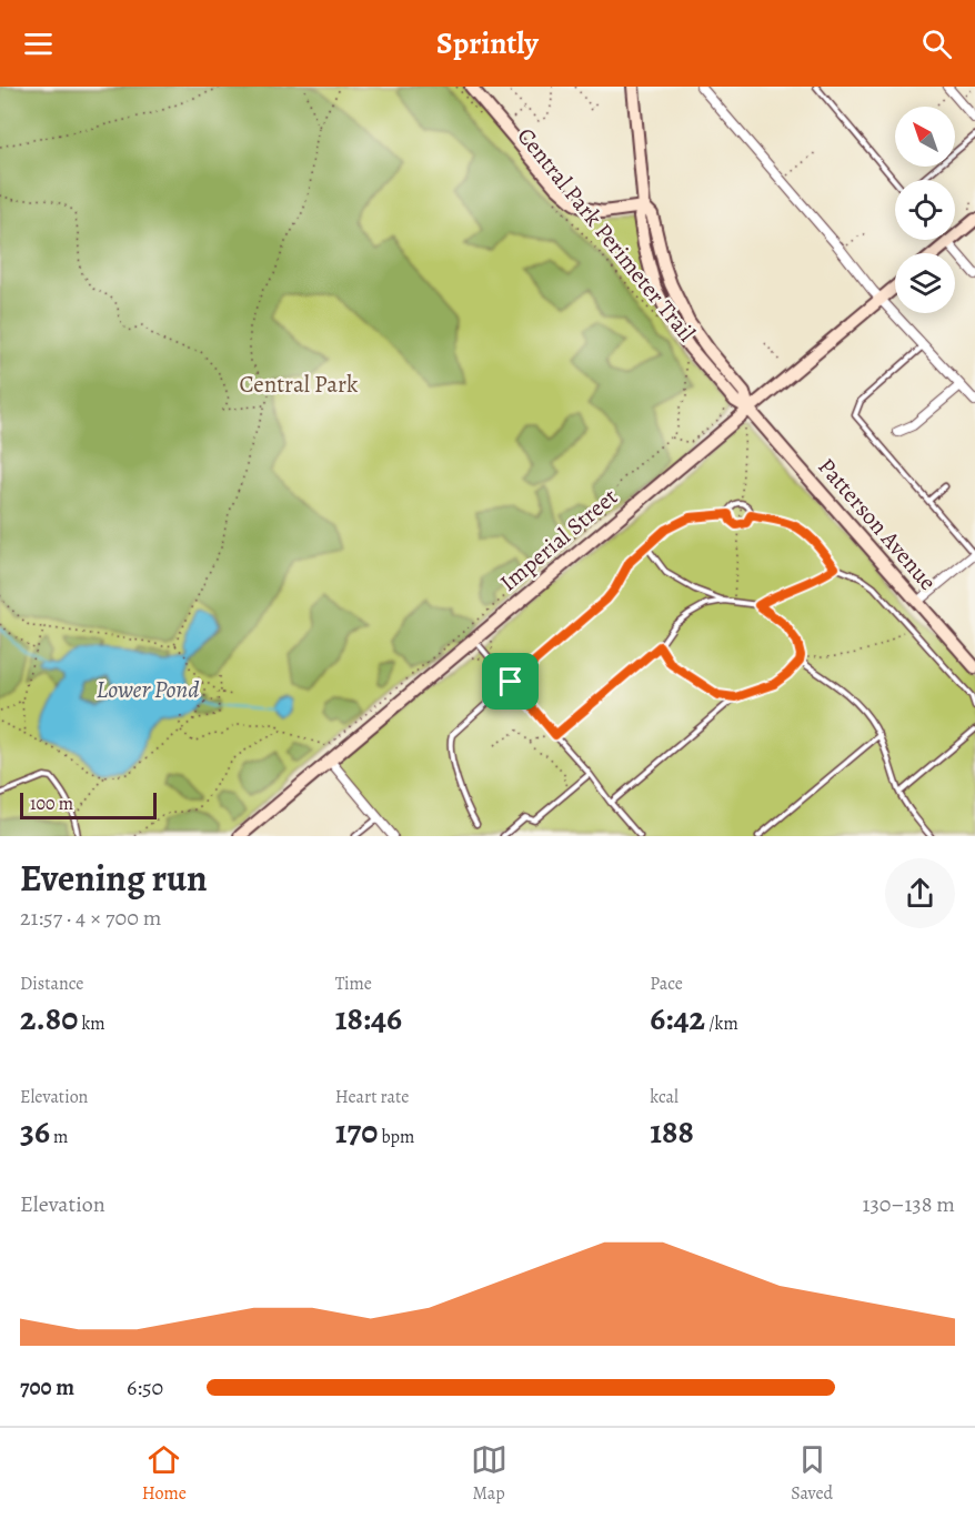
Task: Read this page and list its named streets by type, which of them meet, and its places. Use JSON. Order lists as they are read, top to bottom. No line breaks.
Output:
{"streets":{"main road":["Patterson Avenue","Imperial Street"],"path":["Central Park Perimeter Trail"]},"crossings":[["Patterson Avenue","Imperial Street"]],"water":["Lower Pond"],"parks":["Central Park"],"scale_bar":"100 m","north":"top left","page":{"header":"Sprintly","scale":"100 m","heading":["Evening run","21:57 · 4 × 700 m"],"stats":[["Distance","2.80 km"],["Time","18:46"],["Pace","6:42 /km"],["Elevation","36 m"],["Heart rate","170 bpm"],["kcal","188"]],"chart":["Elevation","130–138 m"],"list":[{"name":"700 m","note":"6:50"}],"tabs":["Home","Map","Saved"]}}
